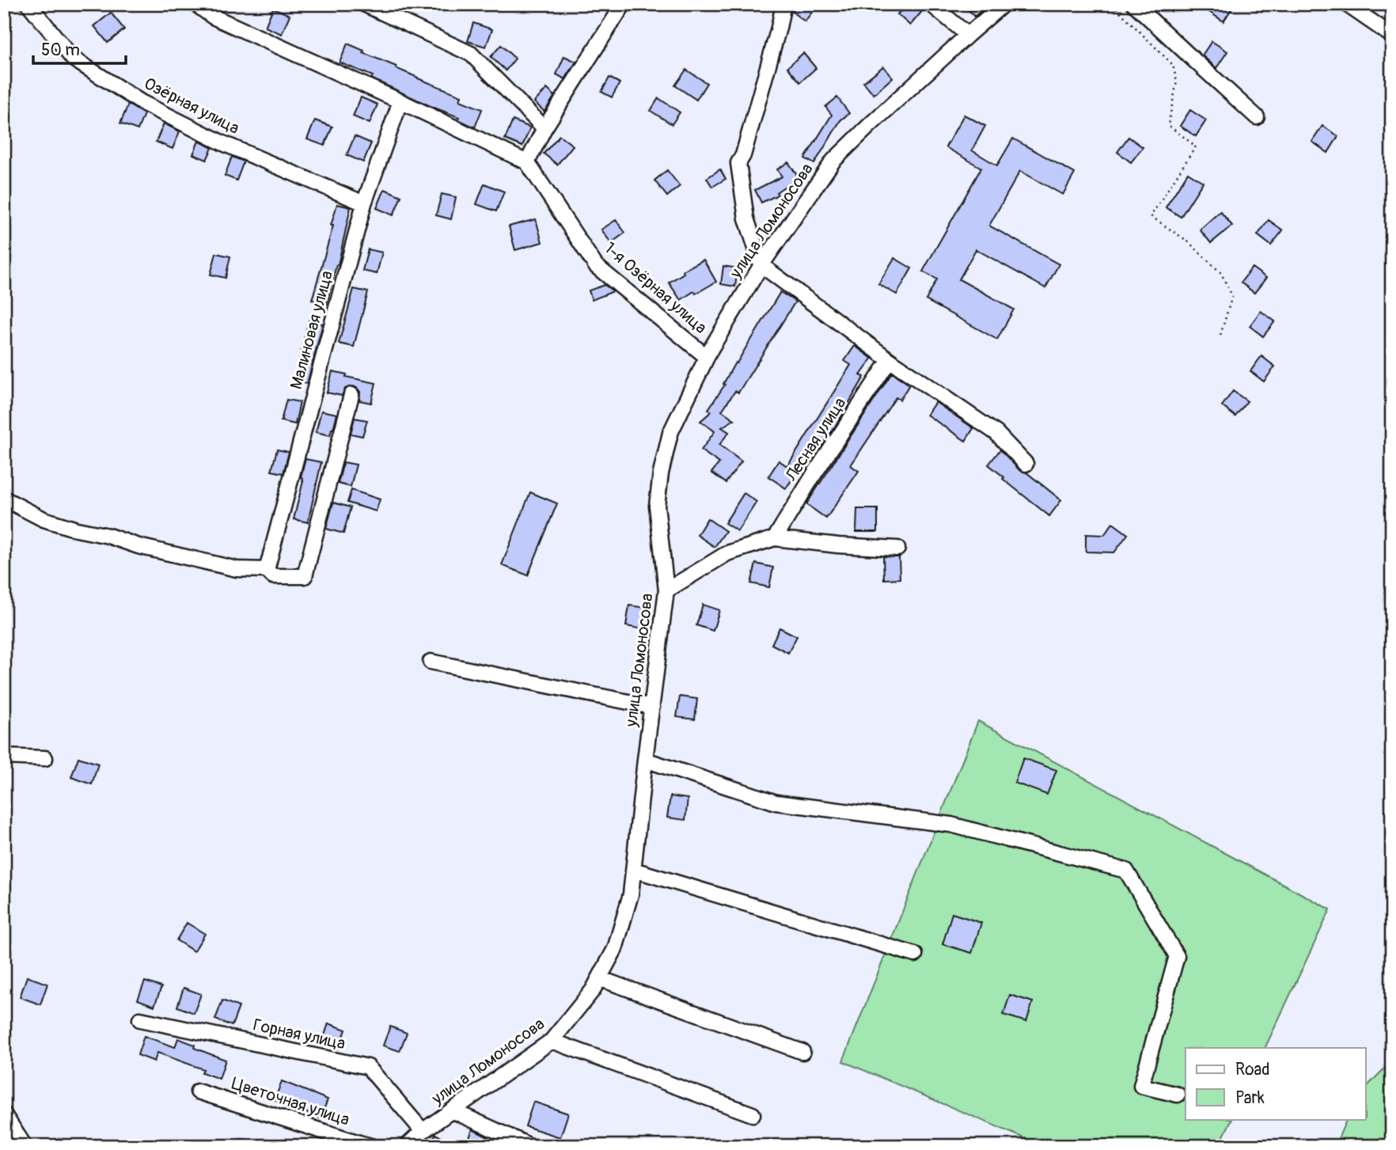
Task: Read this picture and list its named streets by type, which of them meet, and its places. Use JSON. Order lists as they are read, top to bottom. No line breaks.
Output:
{"streets":{"street":["Озёрная улица","улица Ломоносова","1-я Озёрная улица","Малиновая улица","Лесная улица","Горная улица","Цветочная улица"]},"crossings":[["Озёрная улица","Малиновая улица"],["улица Ломоносова","1-я Озёрная улица"],["улица Ломоносова","Горная улица"]],"legend":["Road","Park"],"scale_bar":"50 m"}
